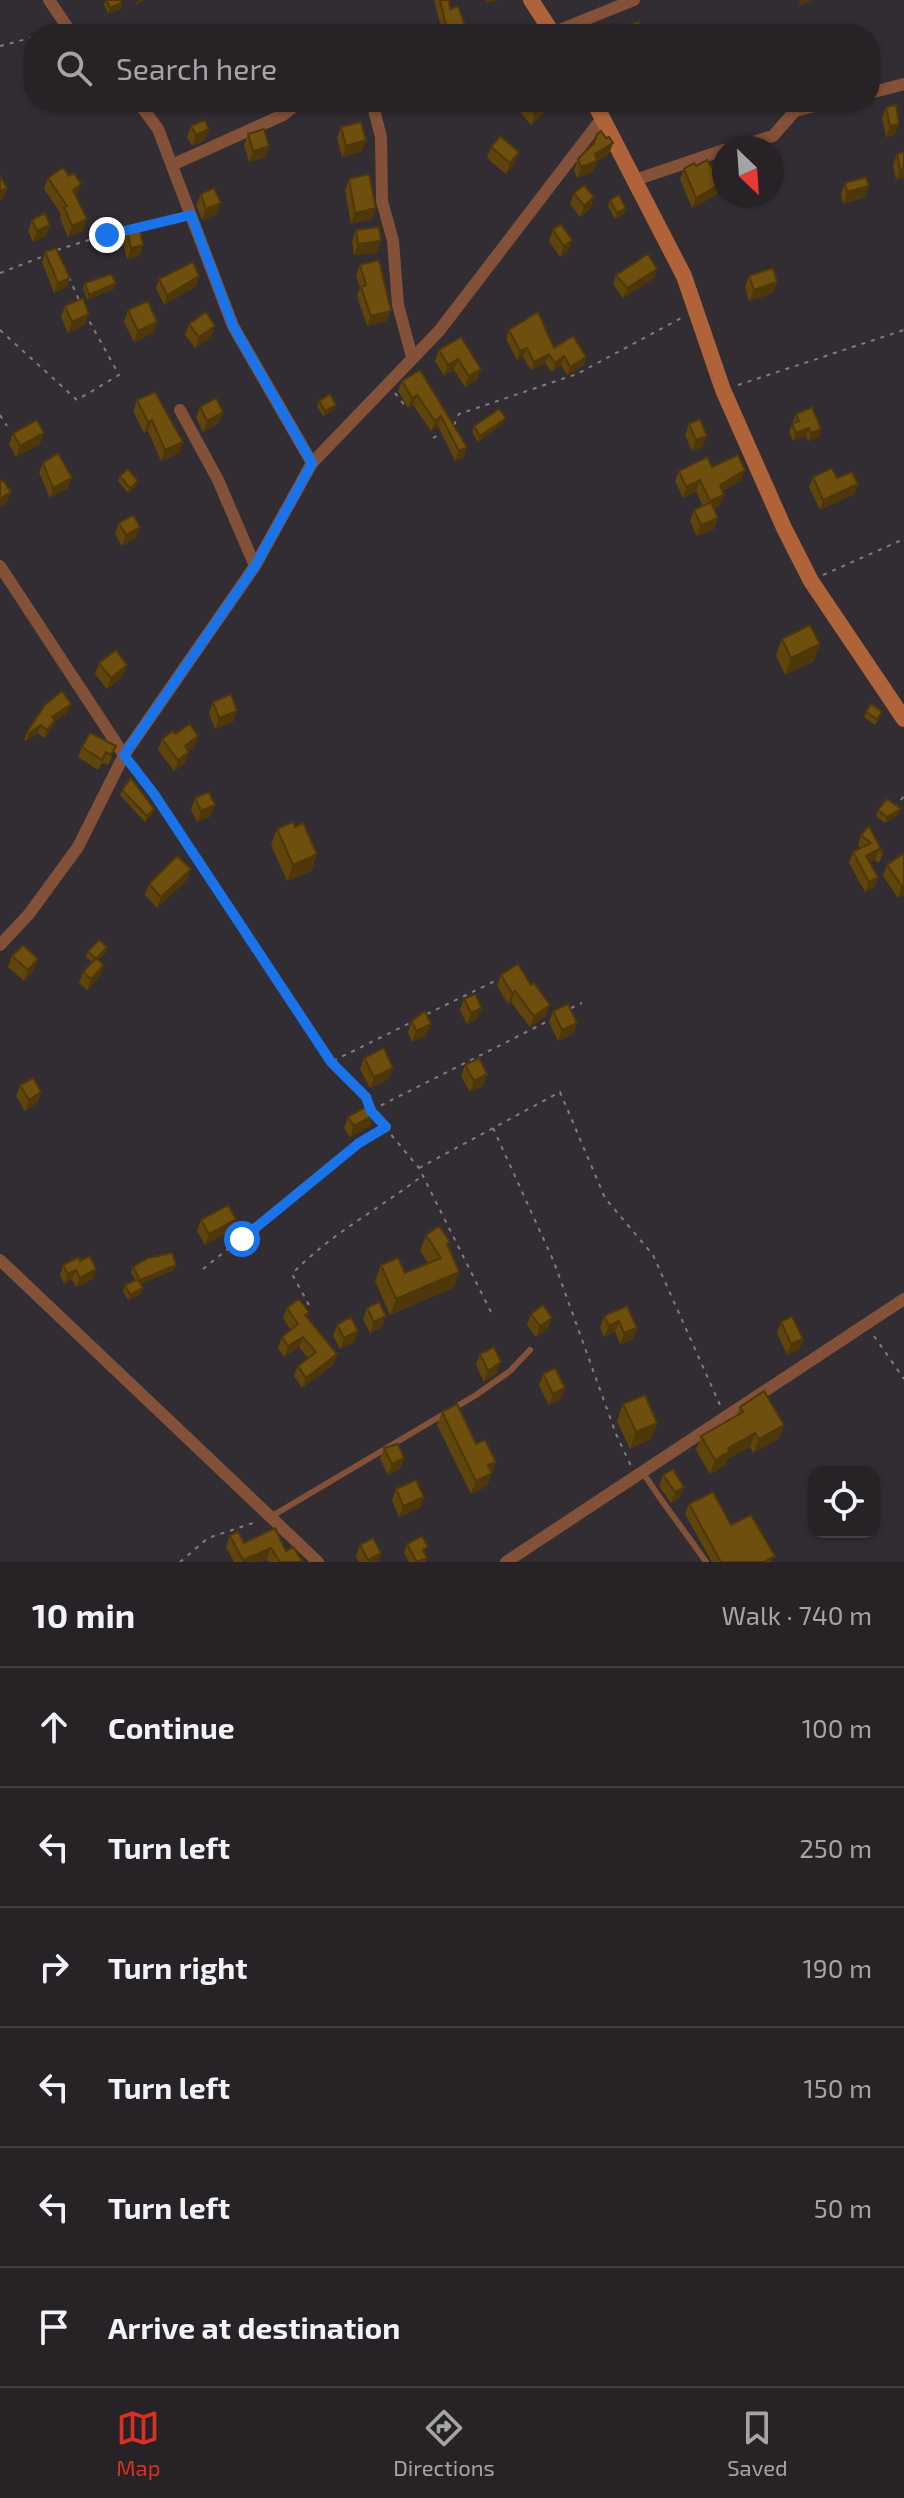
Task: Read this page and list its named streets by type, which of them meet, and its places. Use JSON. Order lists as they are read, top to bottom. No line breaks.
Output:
{"north":"bottom right","page":{"search":"Search here","heading":["10 min","Walk · 740 m"],"list":[["Continue","100 m"],["Turn left","250 m"],["Turn right","190 m"],["Turn left","150 m"],["Turn left","50 m"],"Arrive at destination"],"nav":["Map","Directions","Saved"]}}
